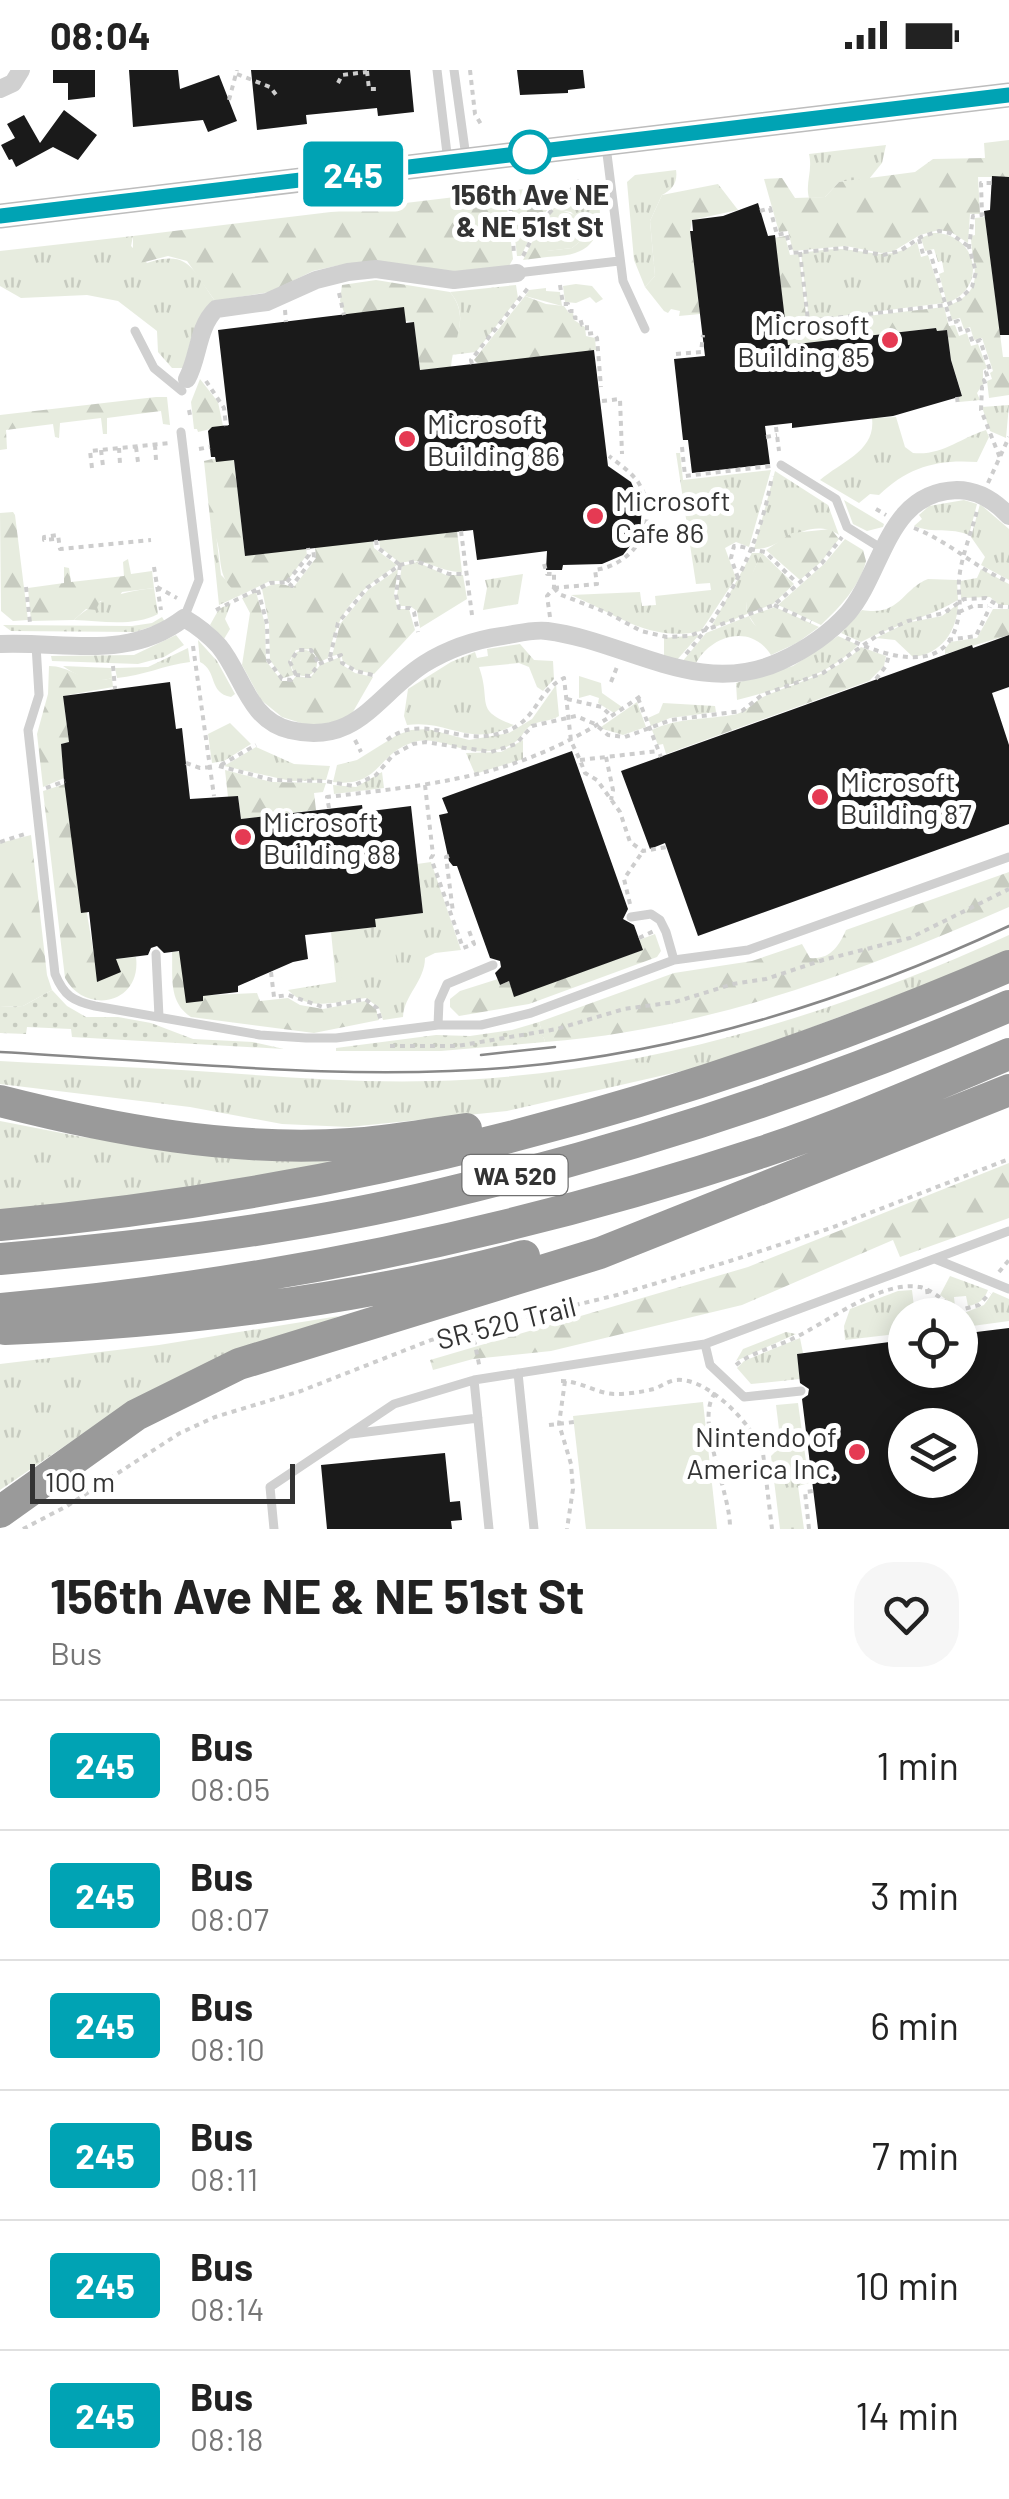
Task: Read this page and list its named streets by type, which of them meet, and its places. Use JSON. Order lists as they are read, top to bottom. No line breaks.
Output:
{"streets":{"highway":["WA 520"],"path":["SR 520 Trail"]},"places":["156th Ave NE & NE 51st St","Microsoft Building 85","Microsoft Building 86","Microsoft Cafe 86","Microsoft Building 87","Microsoft Building 88","Nintendo of America Inc."],"lines":["bus line 245"],"scale_bar":"100 m","page":{"status":"08:04","on_map":"245","scale":"100 m","heading":["156th Ave NE & NE 51st St","Bus"],"list":[{"mark":"245","name":"Bus","note":"08:05","value":"1 min"},{"mark":"245","name":"Bus","note":"08:07","value":"3 min"},{"mark":"245","name":"Bus","note":"08:10","value":"6 min"},{"mark":"245","name":"Bus","note":"08:11","value":"7 min"},{"mark":"245","name":"Bus","note":"08:14","value":"10 min"},{"mark":"245","name":"Bus","note":"08:18","value":"14 min"}]}}
